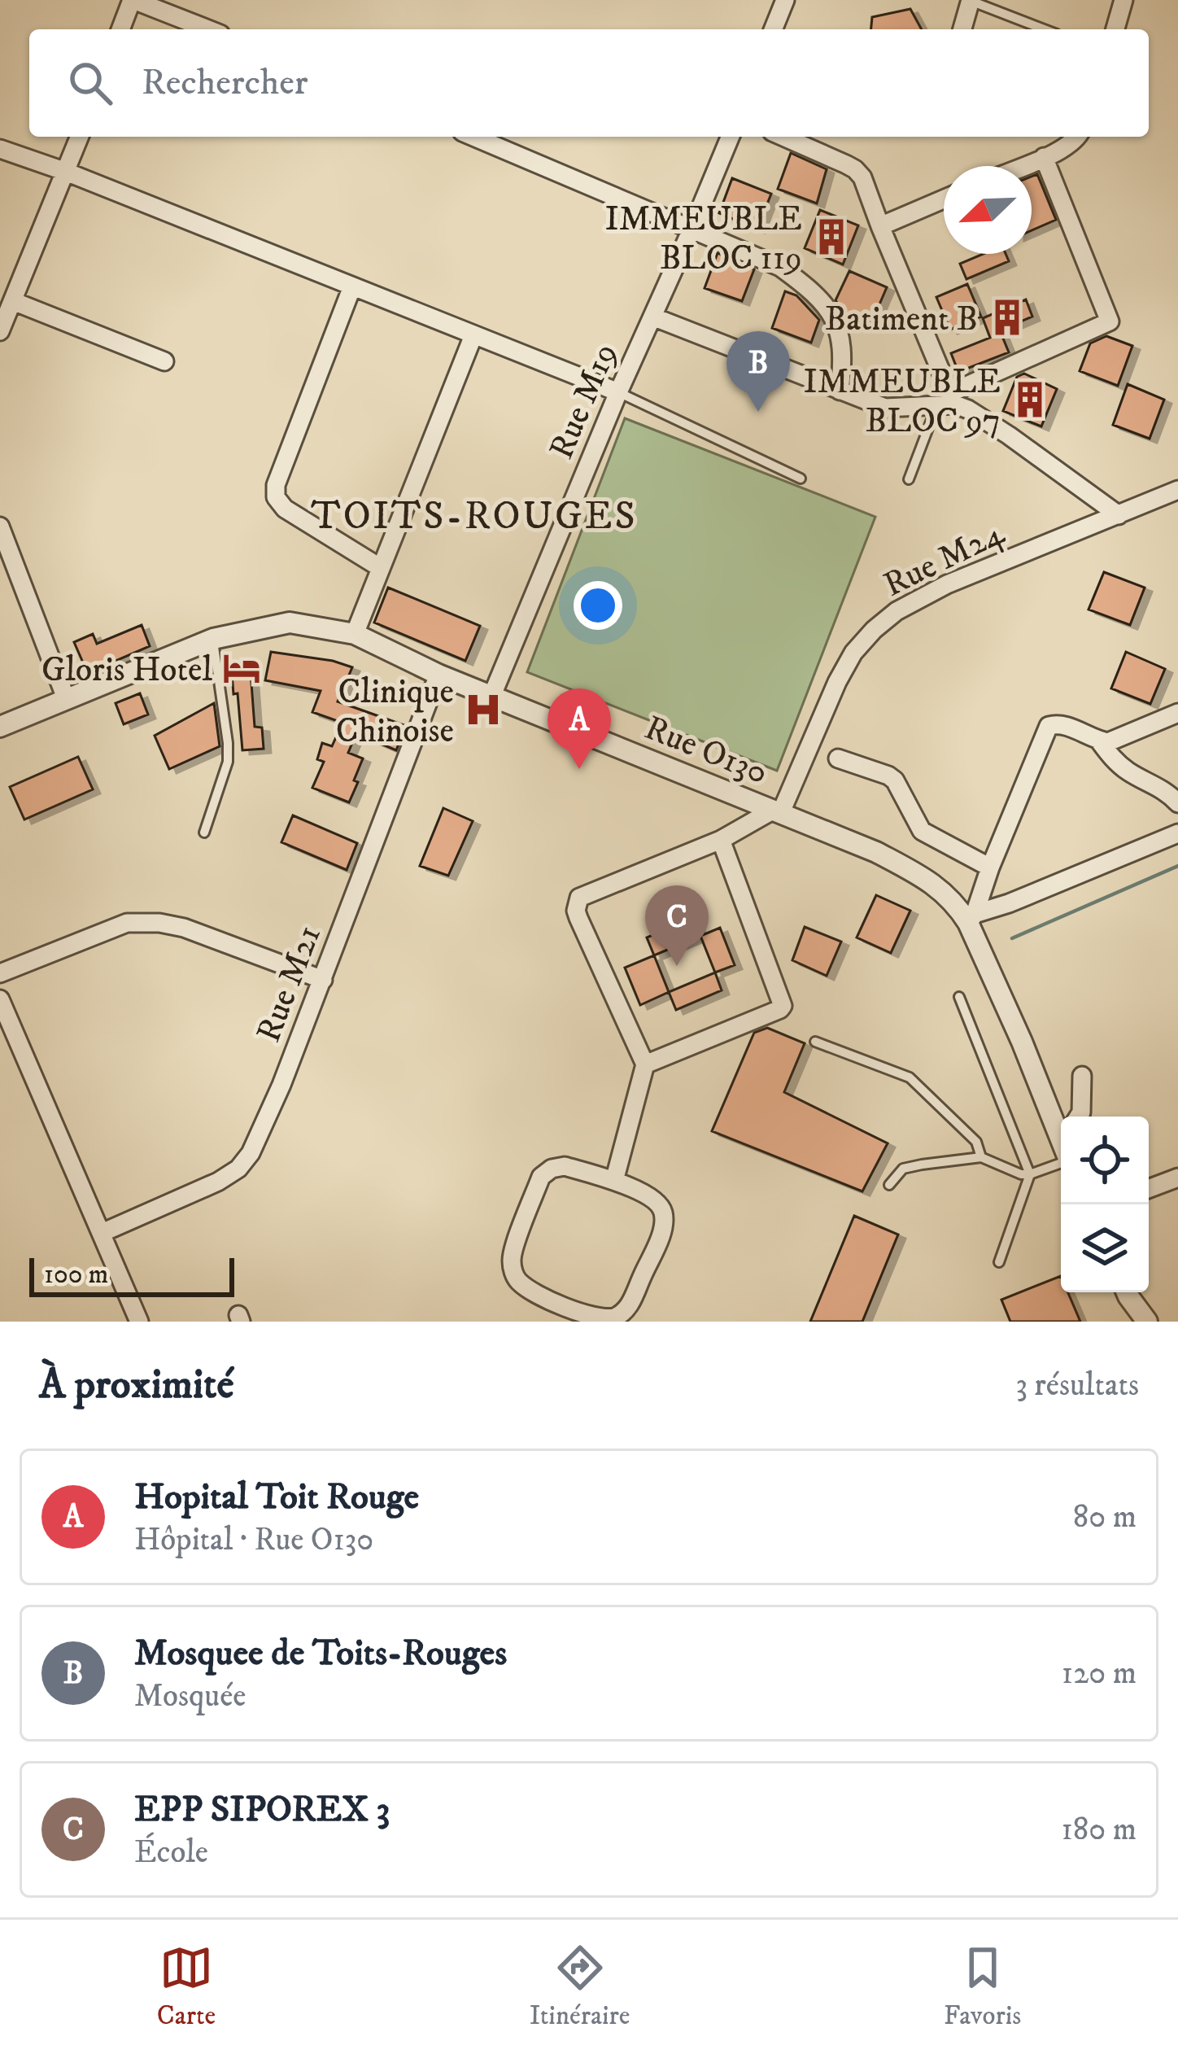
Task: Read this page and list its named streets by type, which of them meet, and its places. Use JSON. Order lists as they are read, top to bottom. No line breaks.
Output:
{"streets":{"street":["Rue M19","Rue M24","Rue O130","Rue M21"]},"crossings":[["Rue M19","Rue O130"],["Rue M24","Rue O130"],["Rue O130","Rue M21"]],"districts":["TOITS-ROUGES"],"places":{"building":["IMMEUBLE BLOC 119","Batiment B","IMMEUBLE BLOC 97"],"hotel":["Gloris Hotel"],"hospital":["Clinique Chinoise"]},"scale_bar":"100 m","north":"bottom left","page":{"search":"Rechercher","pins":["B","A","C"],"scale":"100 m","heading":["À proximité","3 résultats"],"list":[{"mark":"A","name":"Hopital Toit Rouge","note":"Hôpital · Rue O130","value":"80 m"},{"mark":"B","name":"Mosquee de Toits-Rouges","note":"Mosquée","value":"120 m"},{"mark":"C","name":"EPP SIPOREX 3","note":"École","value":"180 m"}],"nav":["Carte","Itinéraire","Favoris"]}}
